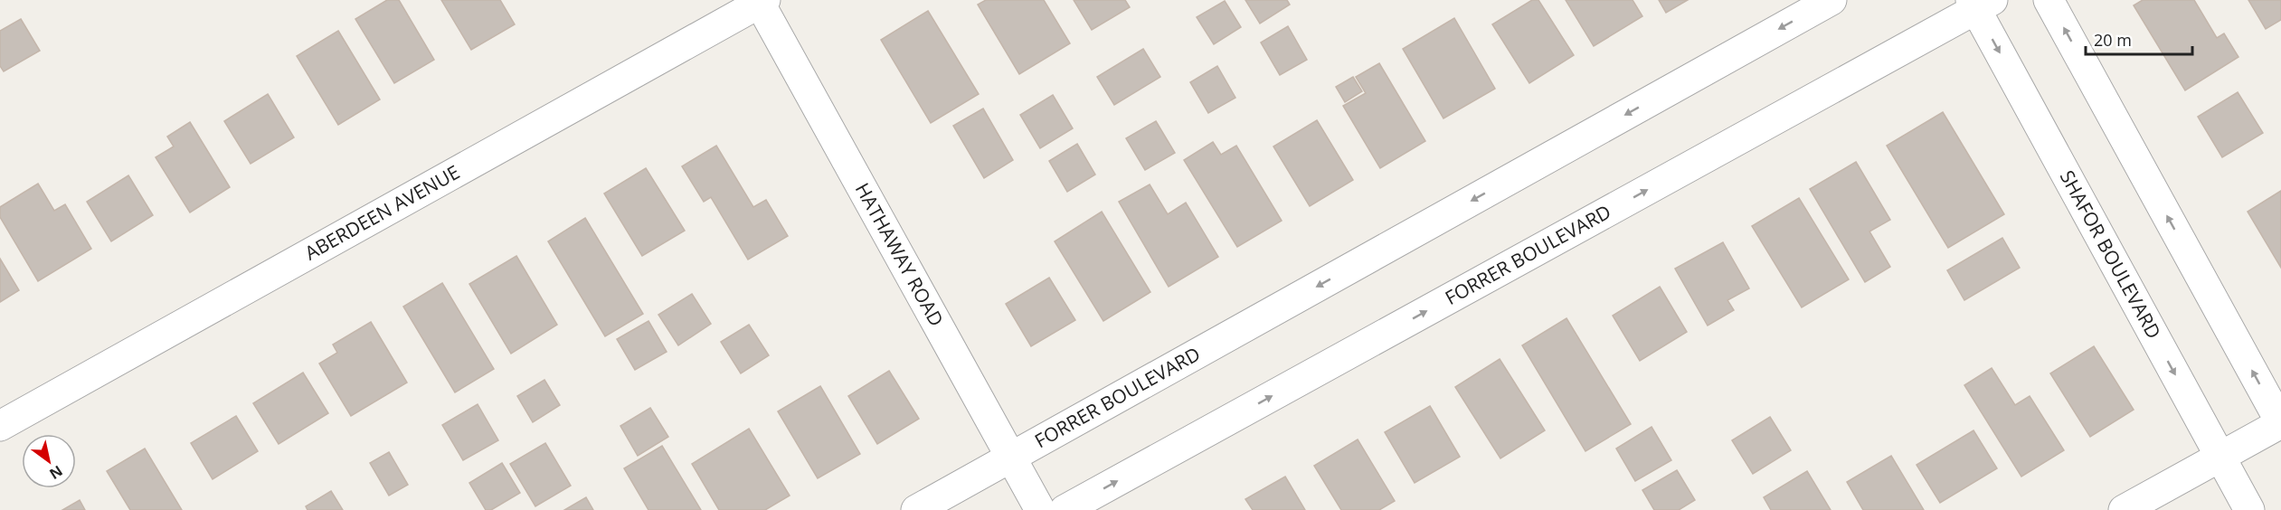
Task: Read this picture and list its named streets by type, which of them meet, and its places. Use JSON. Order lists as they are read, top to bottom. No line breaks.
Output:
{"streets":{"street":["ABERDEEN AVENUE","HATHAWAY ROAD","FORRER BOULEVARD","SHAFOR BOULEVARD"]},"crossings":[["ABERDEEN AVENUE","HATHAWAY ROAD"],["HATHAWAY ROAD","FORRER BOULEVARD"],["FORRER BOULEVARD","SHAFOR BOULEVARD"]],"scale_bar":"20 m","north":"bottom right"}
